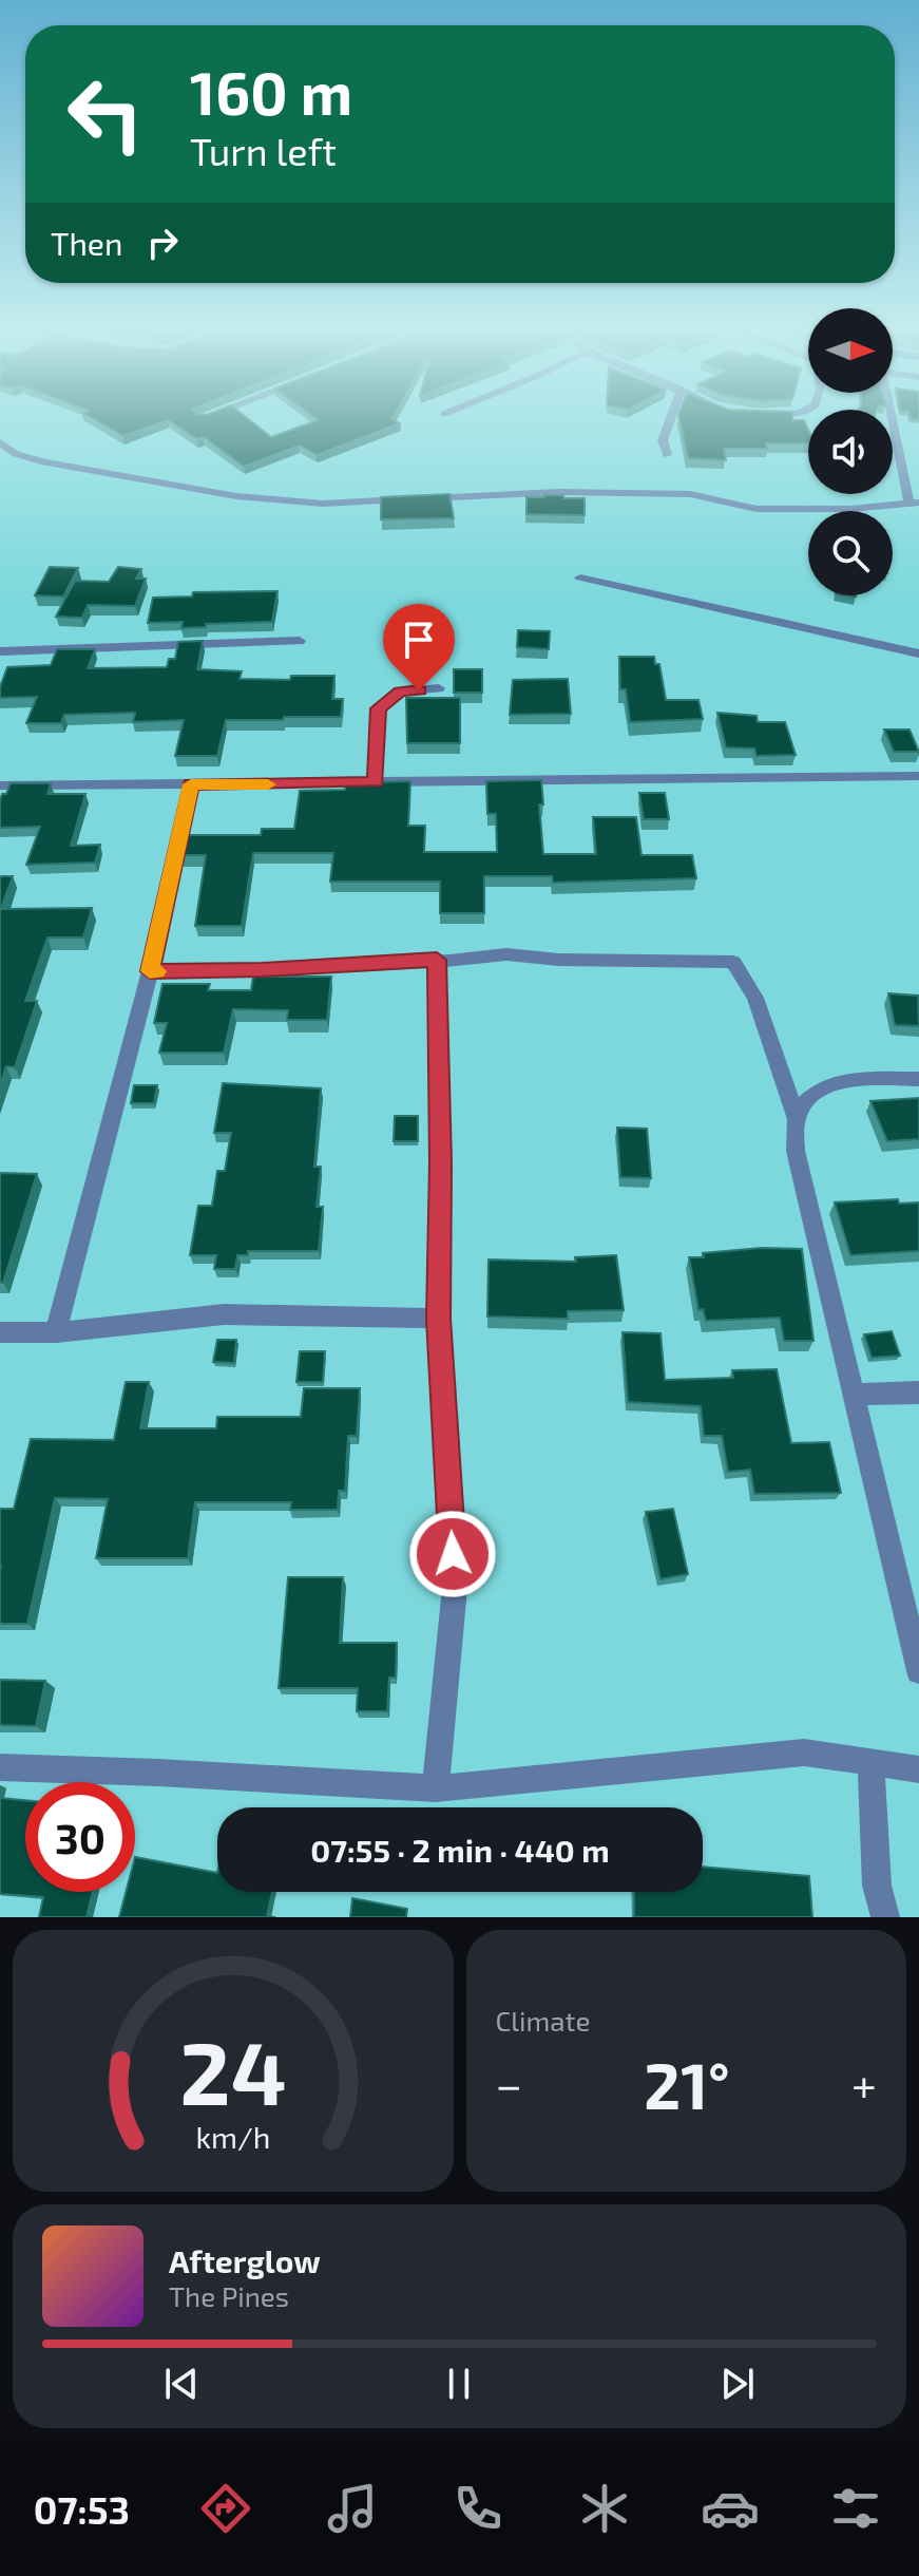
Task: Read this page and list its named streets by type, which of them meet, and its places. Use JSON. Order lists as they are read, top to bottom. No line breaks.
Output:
{"north":"right","page":{"turn":["160 m","Turn left"],"then":"Then","limit":"30","trip":"07:55 · 2 min · 440 m","tile":"Climate","heat":["−","21°","+"],"song":["Afterglow","The Pines"],"tabs":"07:53","gauge":["24","km/h"]}}
